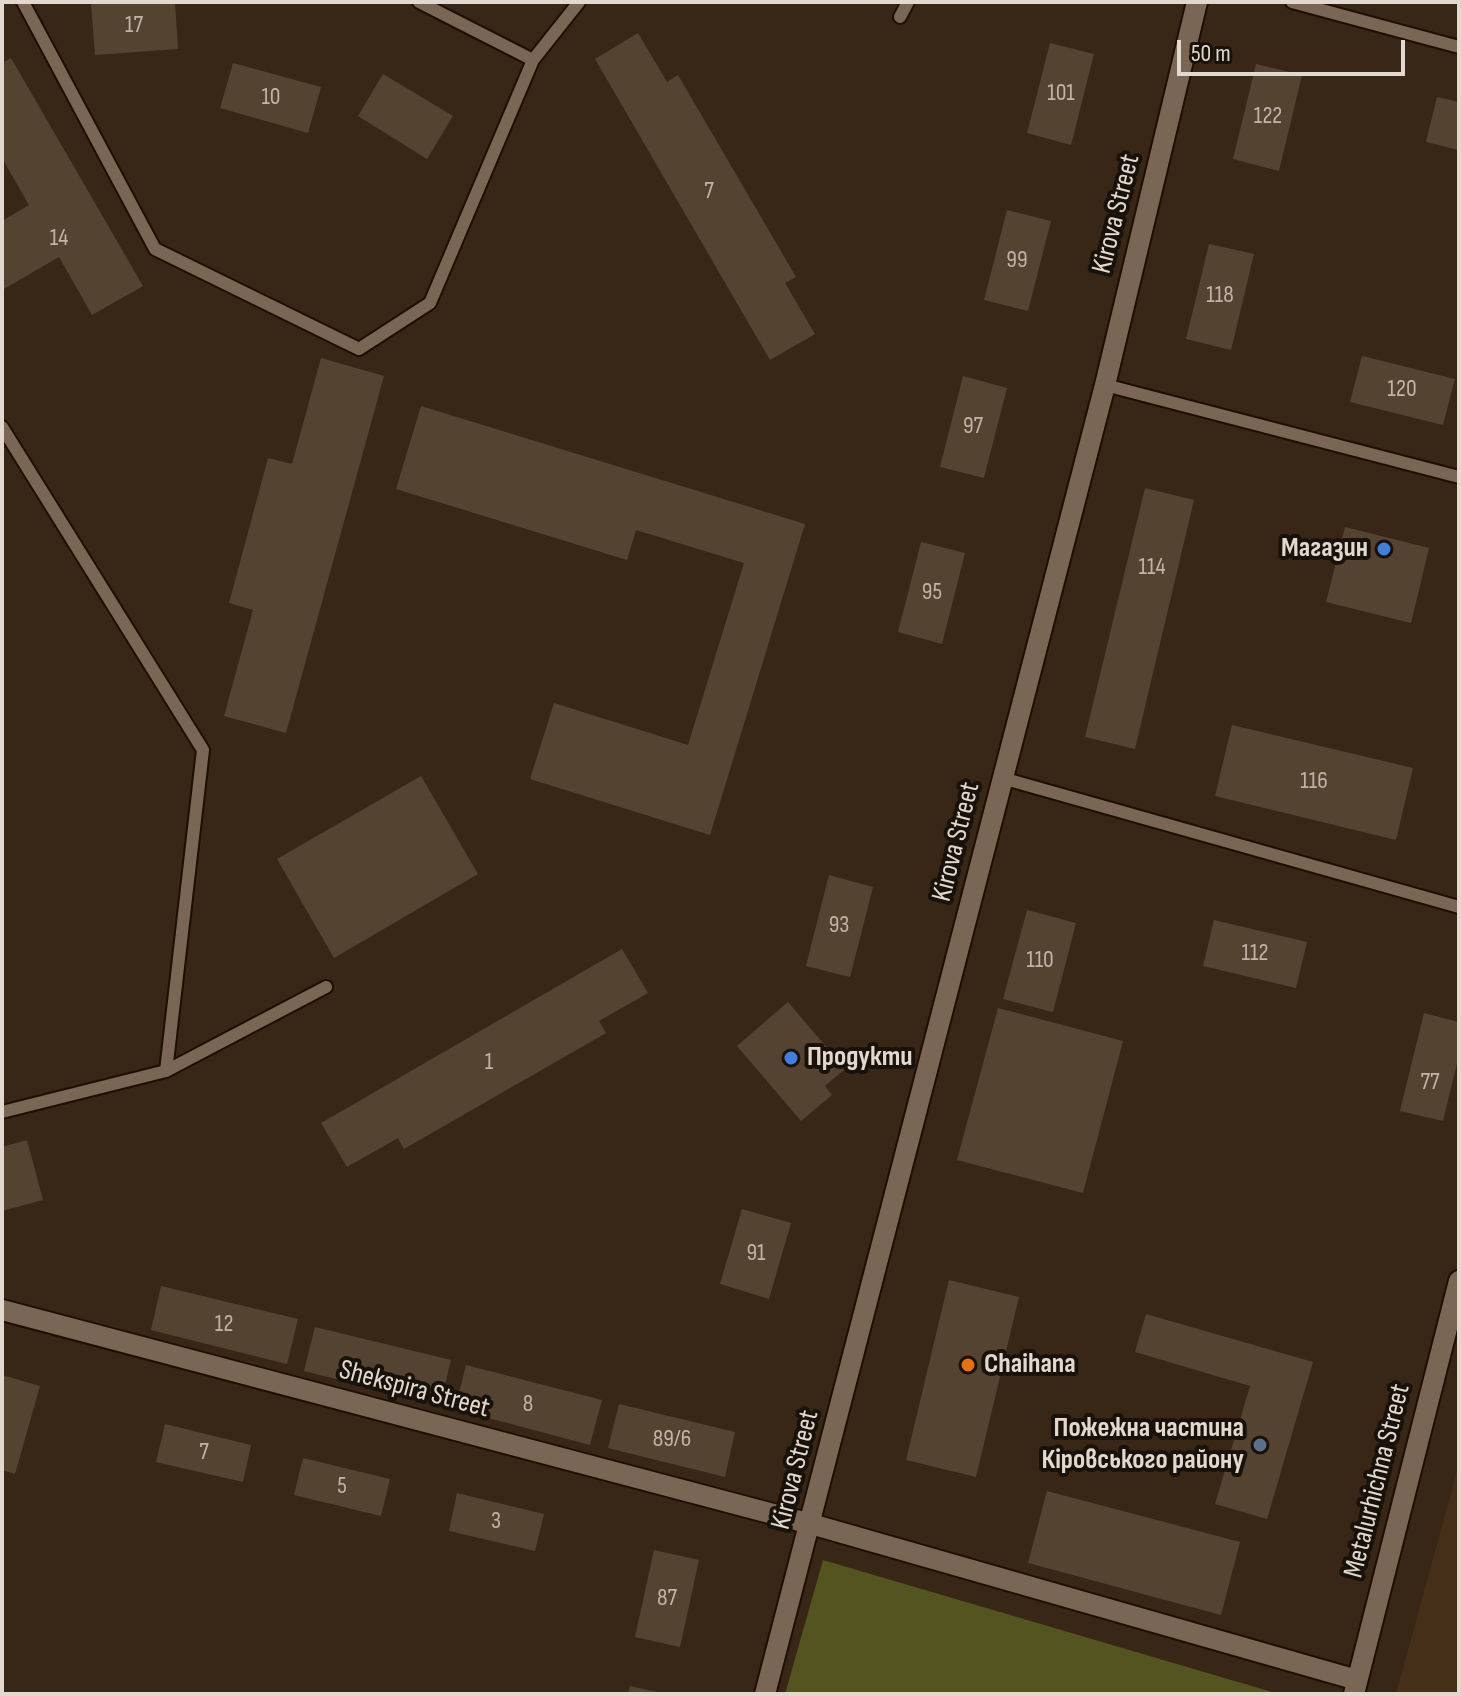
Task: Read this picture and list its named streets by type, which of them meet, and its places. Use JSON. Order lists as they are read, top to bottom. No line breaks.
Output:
{"streets":{"street":["Kirova Street","Shekspira Street","Metalurhichna Street"]},"crossings":[["Kirova Street","Shekspira Street"],["Shekspira Street","Metalurhichna Street"]],"places":["Магазин","Продукти","Chaihana","Пожежна частина Кіровського району"],"house_numbers":["17","101","10","122","7","14","99","118","120","97","114","95","116","93","112","110","1","77","91","12","8","89/6","7","5","3","87"],"scale_bar":"50 m"}
